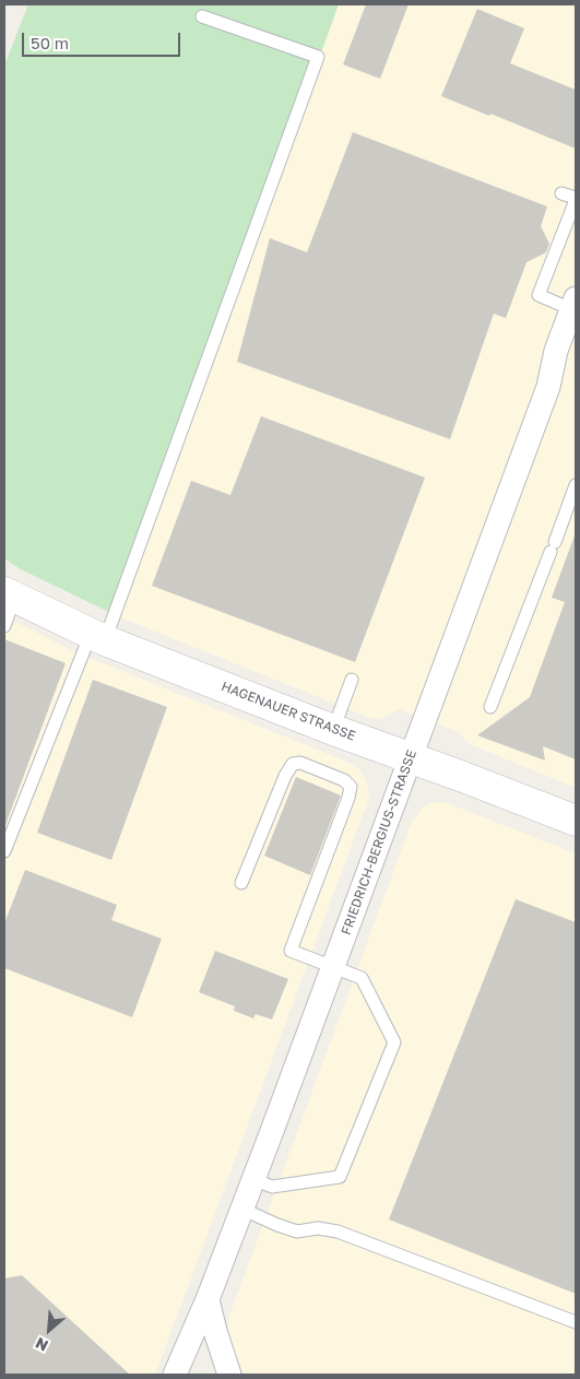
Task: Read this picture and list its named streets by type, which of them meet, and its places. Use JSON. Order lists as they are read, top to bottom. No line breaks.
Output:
{"streets":{"street":["HAGENAUER STRASSE","FRIEDRICH-BERGIUS-STRASSE"]},"crossings":[["HAGENAUER STRASSE","FRIEDRICH-BERGIUS-STRASSE"]],"scale_bar":"50 m","north":"bottom left"}
